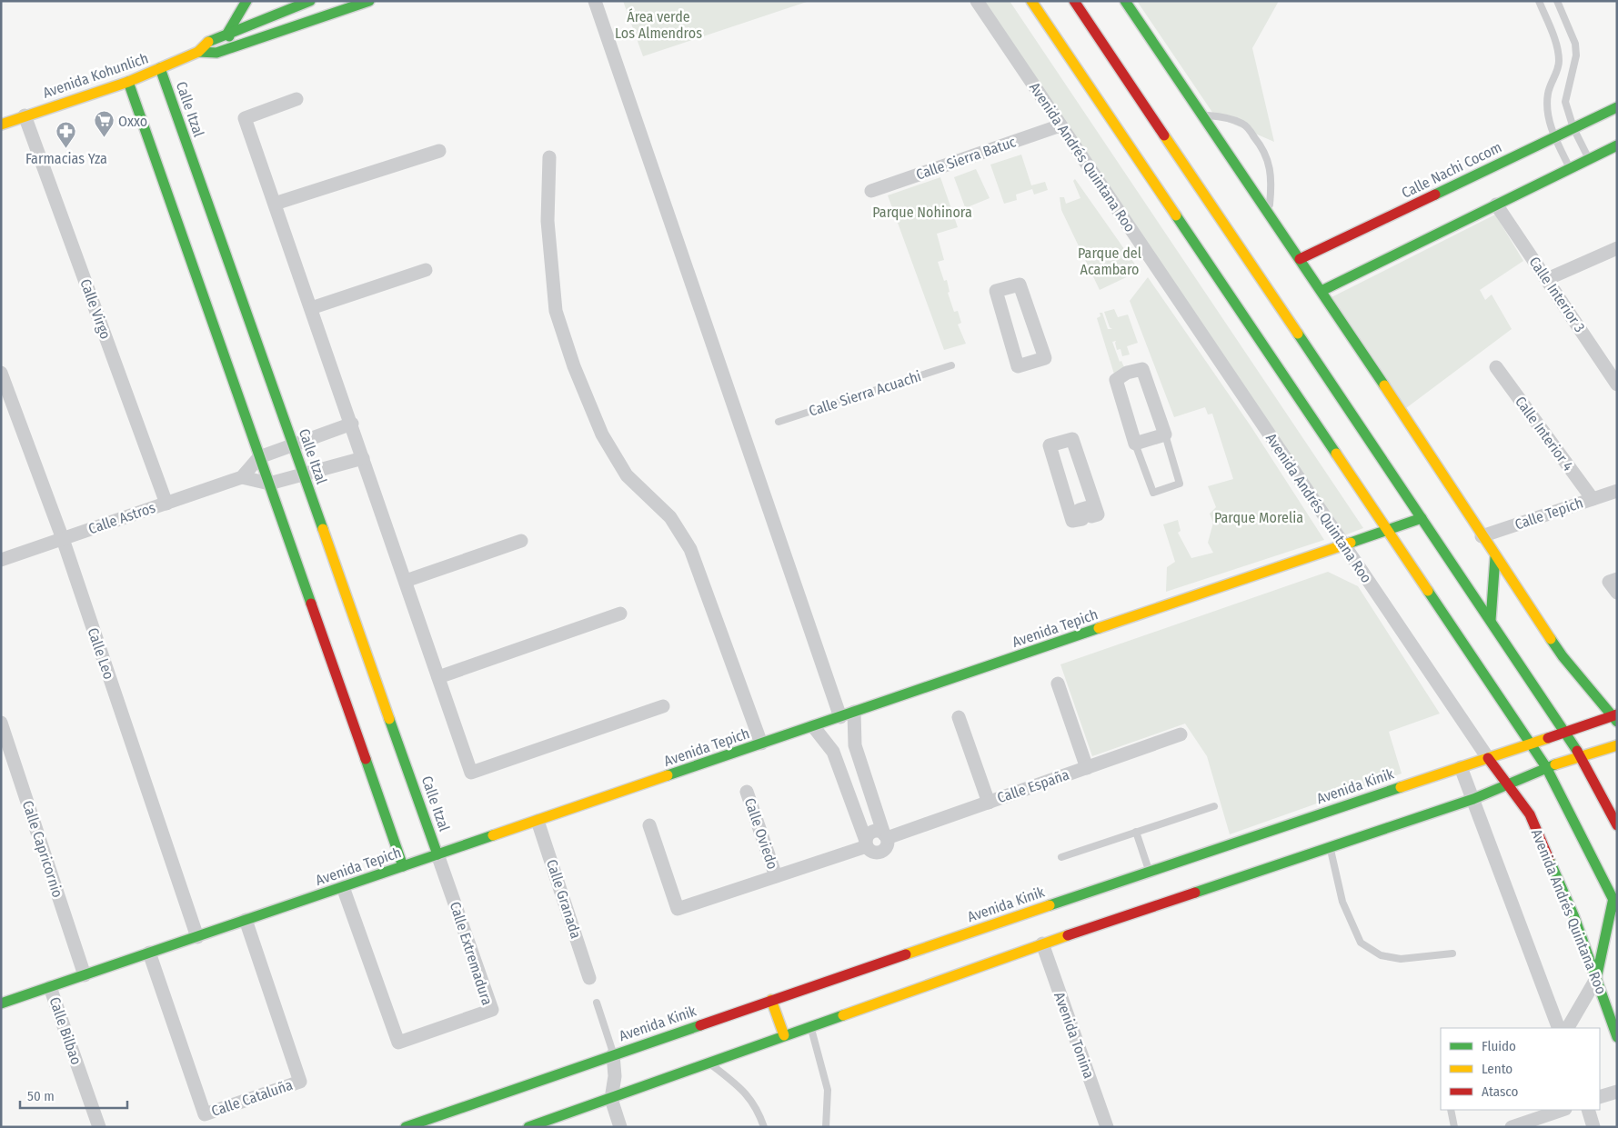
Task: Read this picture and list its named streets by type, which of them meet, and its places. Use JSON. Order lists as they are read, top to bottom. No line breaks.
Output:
{"streets":{"street":["Avenida Kohunlich","Calle Itzal","Avenida Andrés Quintana Roo","Calle Sierra Batuc","Calle Nachi Cocom","Calle Interior 3","Calle Virgo","Calle Interior 4","Calle Tepich","Calle Astros","Avenida Tepich","Calle Leo","Calle España","Avenida Kinik","Calle Oviedo","Calle Capricornio","Calle Granada","Calle Extremadura","Calle Bilbao","Avenida Tonina","Calle Cataluña"],"lane":["Calle Sierra Acuachi"]},"crossings":[["Avenida Kohunlich","Calle Itzal"],["Avenida Kohunlich","Calle Virgo"],["Calle Itzal","Avenida Tepich"],["Calle Itzal","Calle Extremadura"],["Avenida Andrés Quintana Roo","Calle Sierra Batuc"],["Avenida Andrés Quintana Roo","Avenida Tepich"],["Avenida Andrés Quintana Roo","Avenida Kinik"],["Calle Virgo","Calle Astros"],["Calle Interior 4","Calle Tepich"],["Calle Astros","Calle Leo"],["Avenida Tepich","Calle Leo"],["Avenida Tepich","Calle Capricornio"],["Avenida Tepich","Calle Granada"],["Avenida Tepich","Calle Extremadura"],["Avenida Tepich","Calle Bilbao"],["Avenida Tepich","Calle Cataluña"],["Calle España","Calle Oviedo"]],"parks":["Área verde Los Almendros","Parque Nohinora","Parque del Acambaro","Parque Morelia"],"places":{"supermarket":["Oxxo"],"pharmacy":["Farmacias Yza"]},"legend":["Fluido","Lento","Atasco"],"scale_bar":"50 m"}
